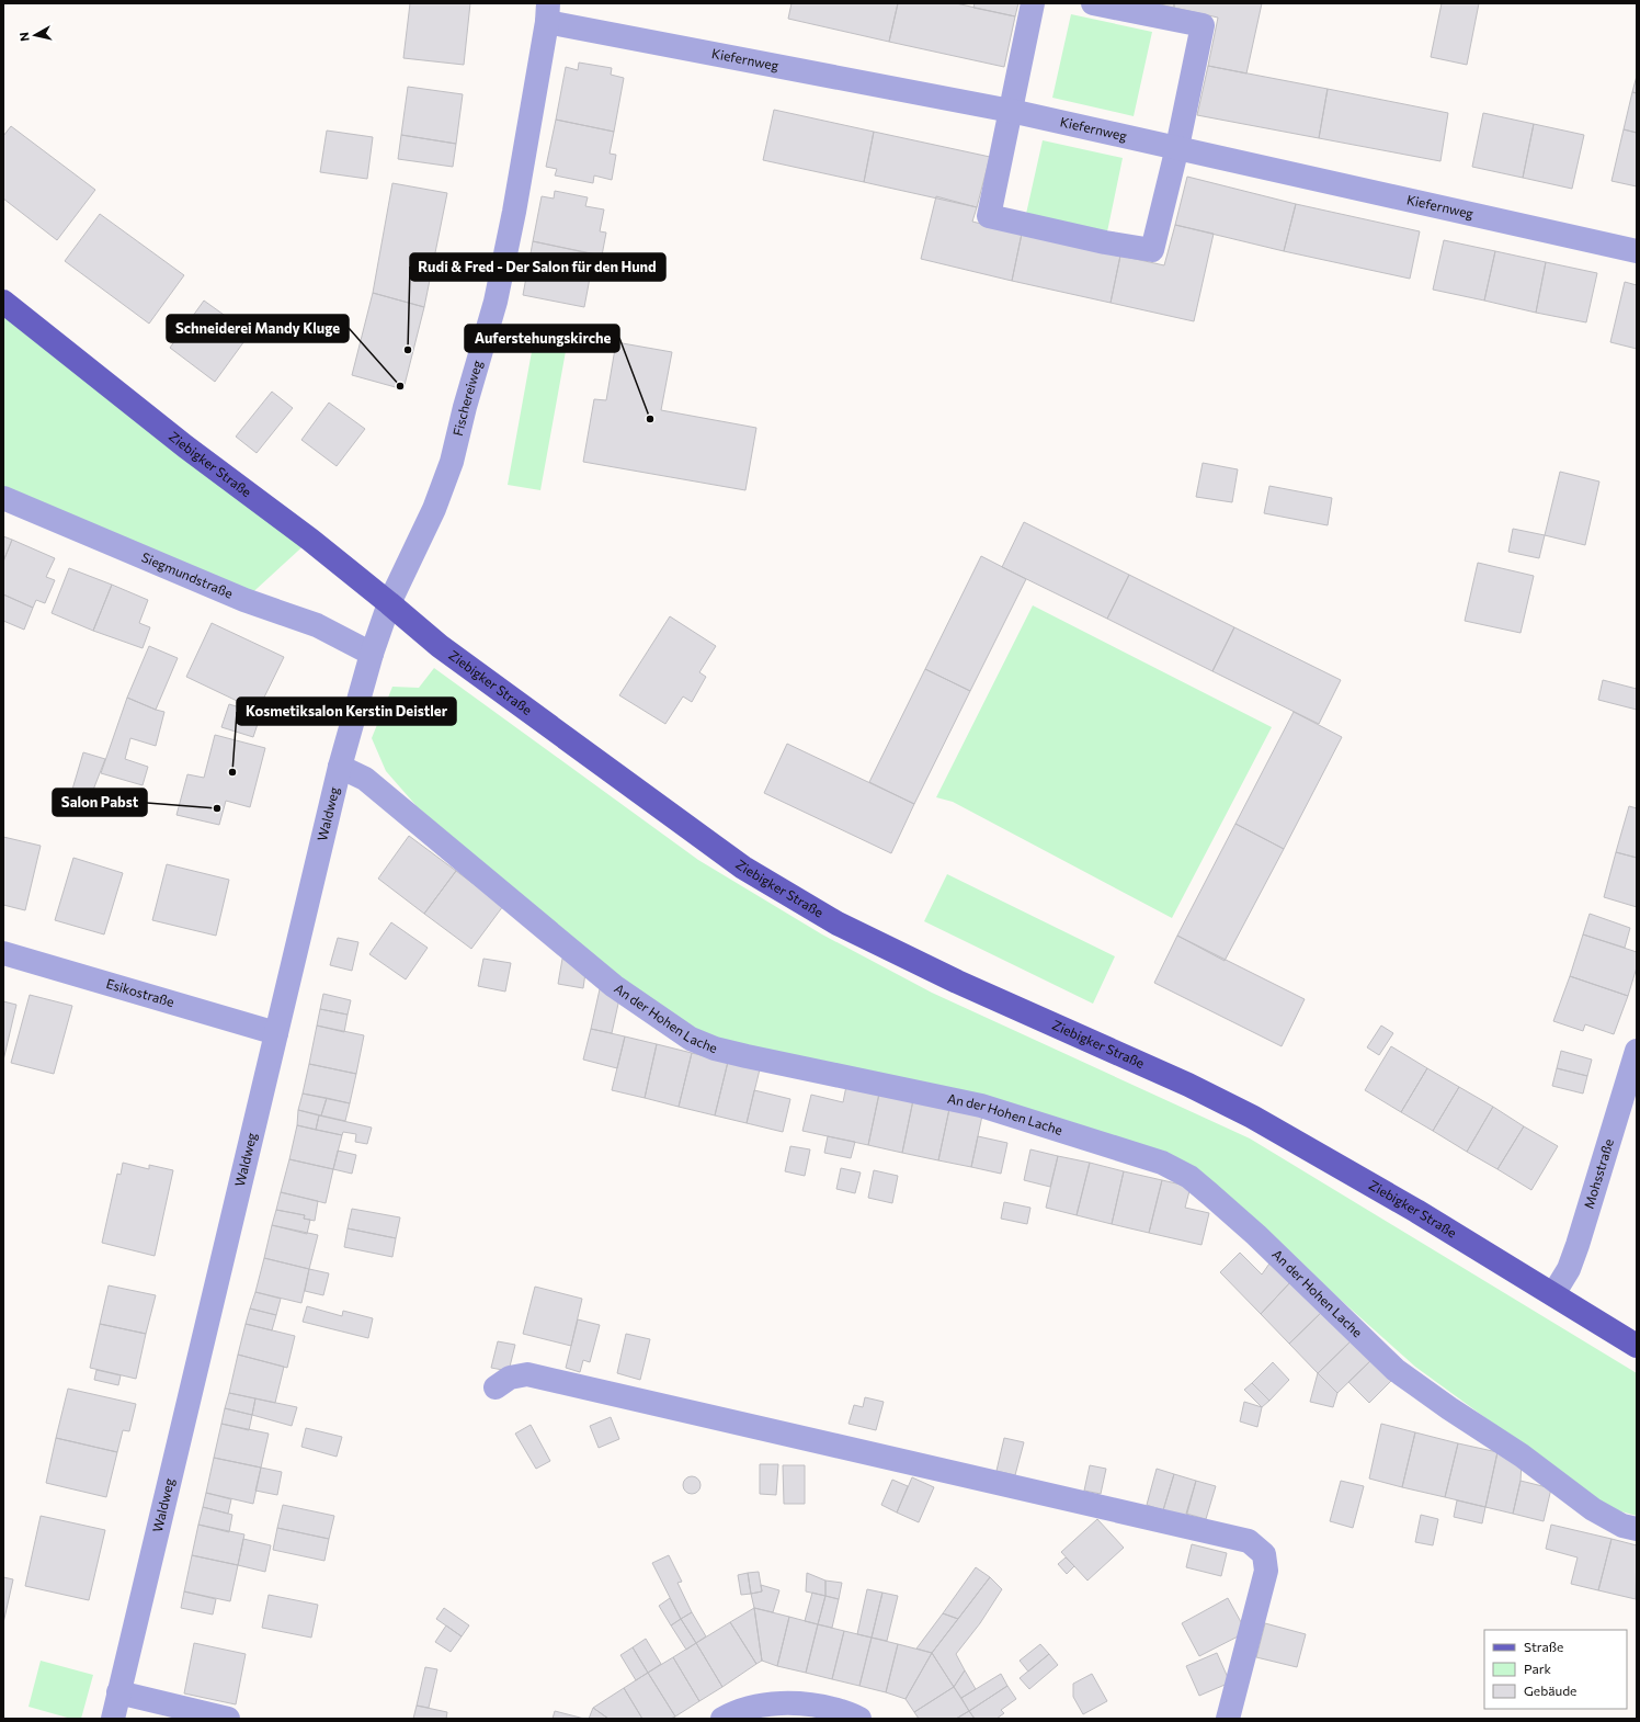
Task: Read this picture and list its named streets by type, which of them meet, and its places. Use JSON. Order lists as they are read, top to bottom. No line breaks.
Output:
{"streets":{"main road":["Ziebigker Straße"],"street":["Kiefernweg","Fischereiweg","Siegmundstraße","Waldweg","Esikostraße","An der Hohen Lache","Mohsstraße"]},"crossings":[["Kiefernweg","Fischereiweg"],["Fischereiweg","Ziebigker Straße"],["Fischereiweg","Waldweg"],["Ziebigker Straße","Waldweg"],["Ziebigker Straße","Mohsstraße"],["Siegmundstraße","Waldweg"],["Waldweg","Esikostraße"],["Waldweg","An der Hohen Lache"]],"places":["Rudi & Fred - Der Salon für den Hund","Schneiderei Mandy Kluge","Auferstehungskirche","Kosmetiksalon Kerstin Deistler","Salon Pabst"],"legend":["Straße","Park","Gebäude"],"north":"left"}
